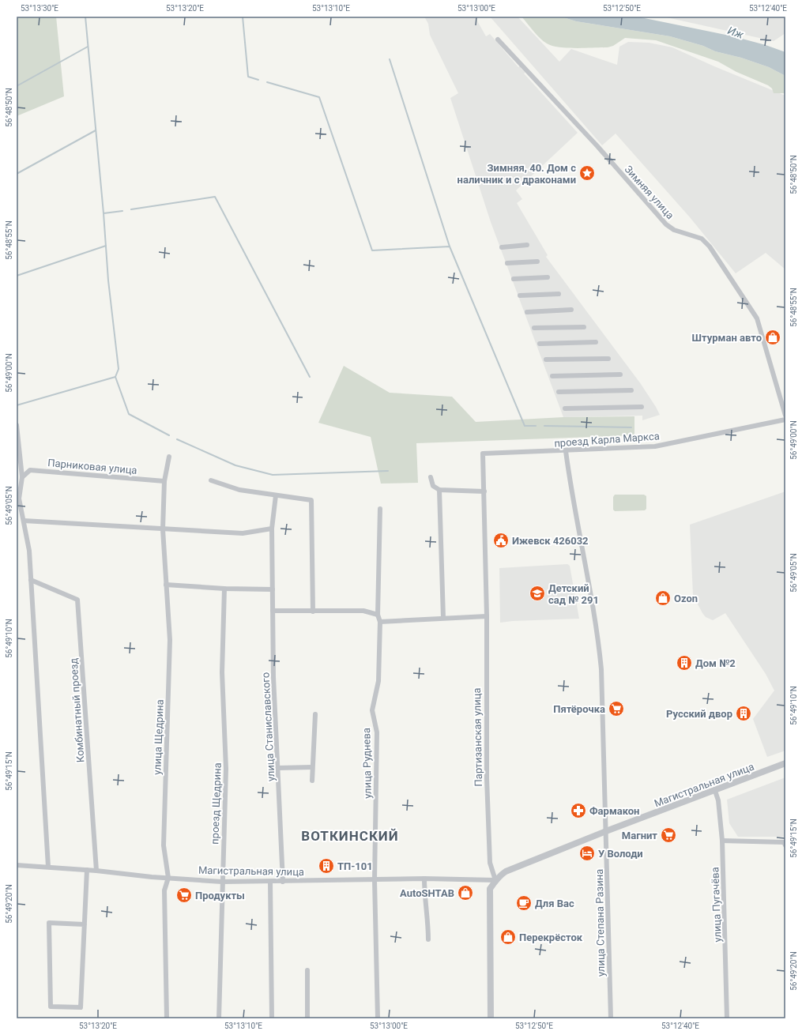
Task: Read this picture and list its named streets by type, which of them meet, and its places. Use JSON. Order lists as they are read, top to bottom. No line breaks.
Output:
{"streets":{"street":["Зимняя улица","проезд Карла Маркса","Парниковая улица","Комбинатный проезд","улица Станиславского","улица Щедрина","Партизанская улица","улица Руднева","Магистральная улица","проезд Щедрина","улица Пугачёва","улица Степана Разина"]},"crossings":[["проезд Карла Маркса","Партизанская улица"],["проезд Карла Маркса","улица Степана Разина"],["Парниковая улица","улица Щедрина"],["Комбинатный проезд","Магистральная улица"],["улица Станиславского","Магистральная улица"],["улица Щедрина","Магистральная улица"],["Партизанская улица","Магистральная улица"],["улица Руднева","Магистральная улица"],["Магистральная улица","проезд Щедрина"],["Магистральная улица","улица Пугачёва"],["Магистральная улица","улица Степана Разина"]],"districts":["ВОТКИНСКИЙ"],"water":["Иж"],"places":{"place":["Зимняя, 40. Дом с наличник и с драконами"],"shop":["Штурман авто","Ozon","AutoSHTAB","Перекрёсток"],"public building":["Ижевск 426032"],"school or university":["Детский сад № 291"],"building":["Дом №2","Русский двор","ТП-101"],"supermarket":["Пятёрочка","Магнит","Продукты"],"pharmacy":["Фармакон"],"hotel":["У Володи"],"cafe":["Для Вас"]},"coordinates":["53°13'30\"E","53°13'20\"E","53°13'10\"E","53°13'00\"E","53°12'50\"E","53°12'40\"E","56°48'50\"N","56°48'55\"N","56°49'00\"N","56°49'05\"N","56°49'10\"N","56°49'15\"N","56°49'20\"N"]}
